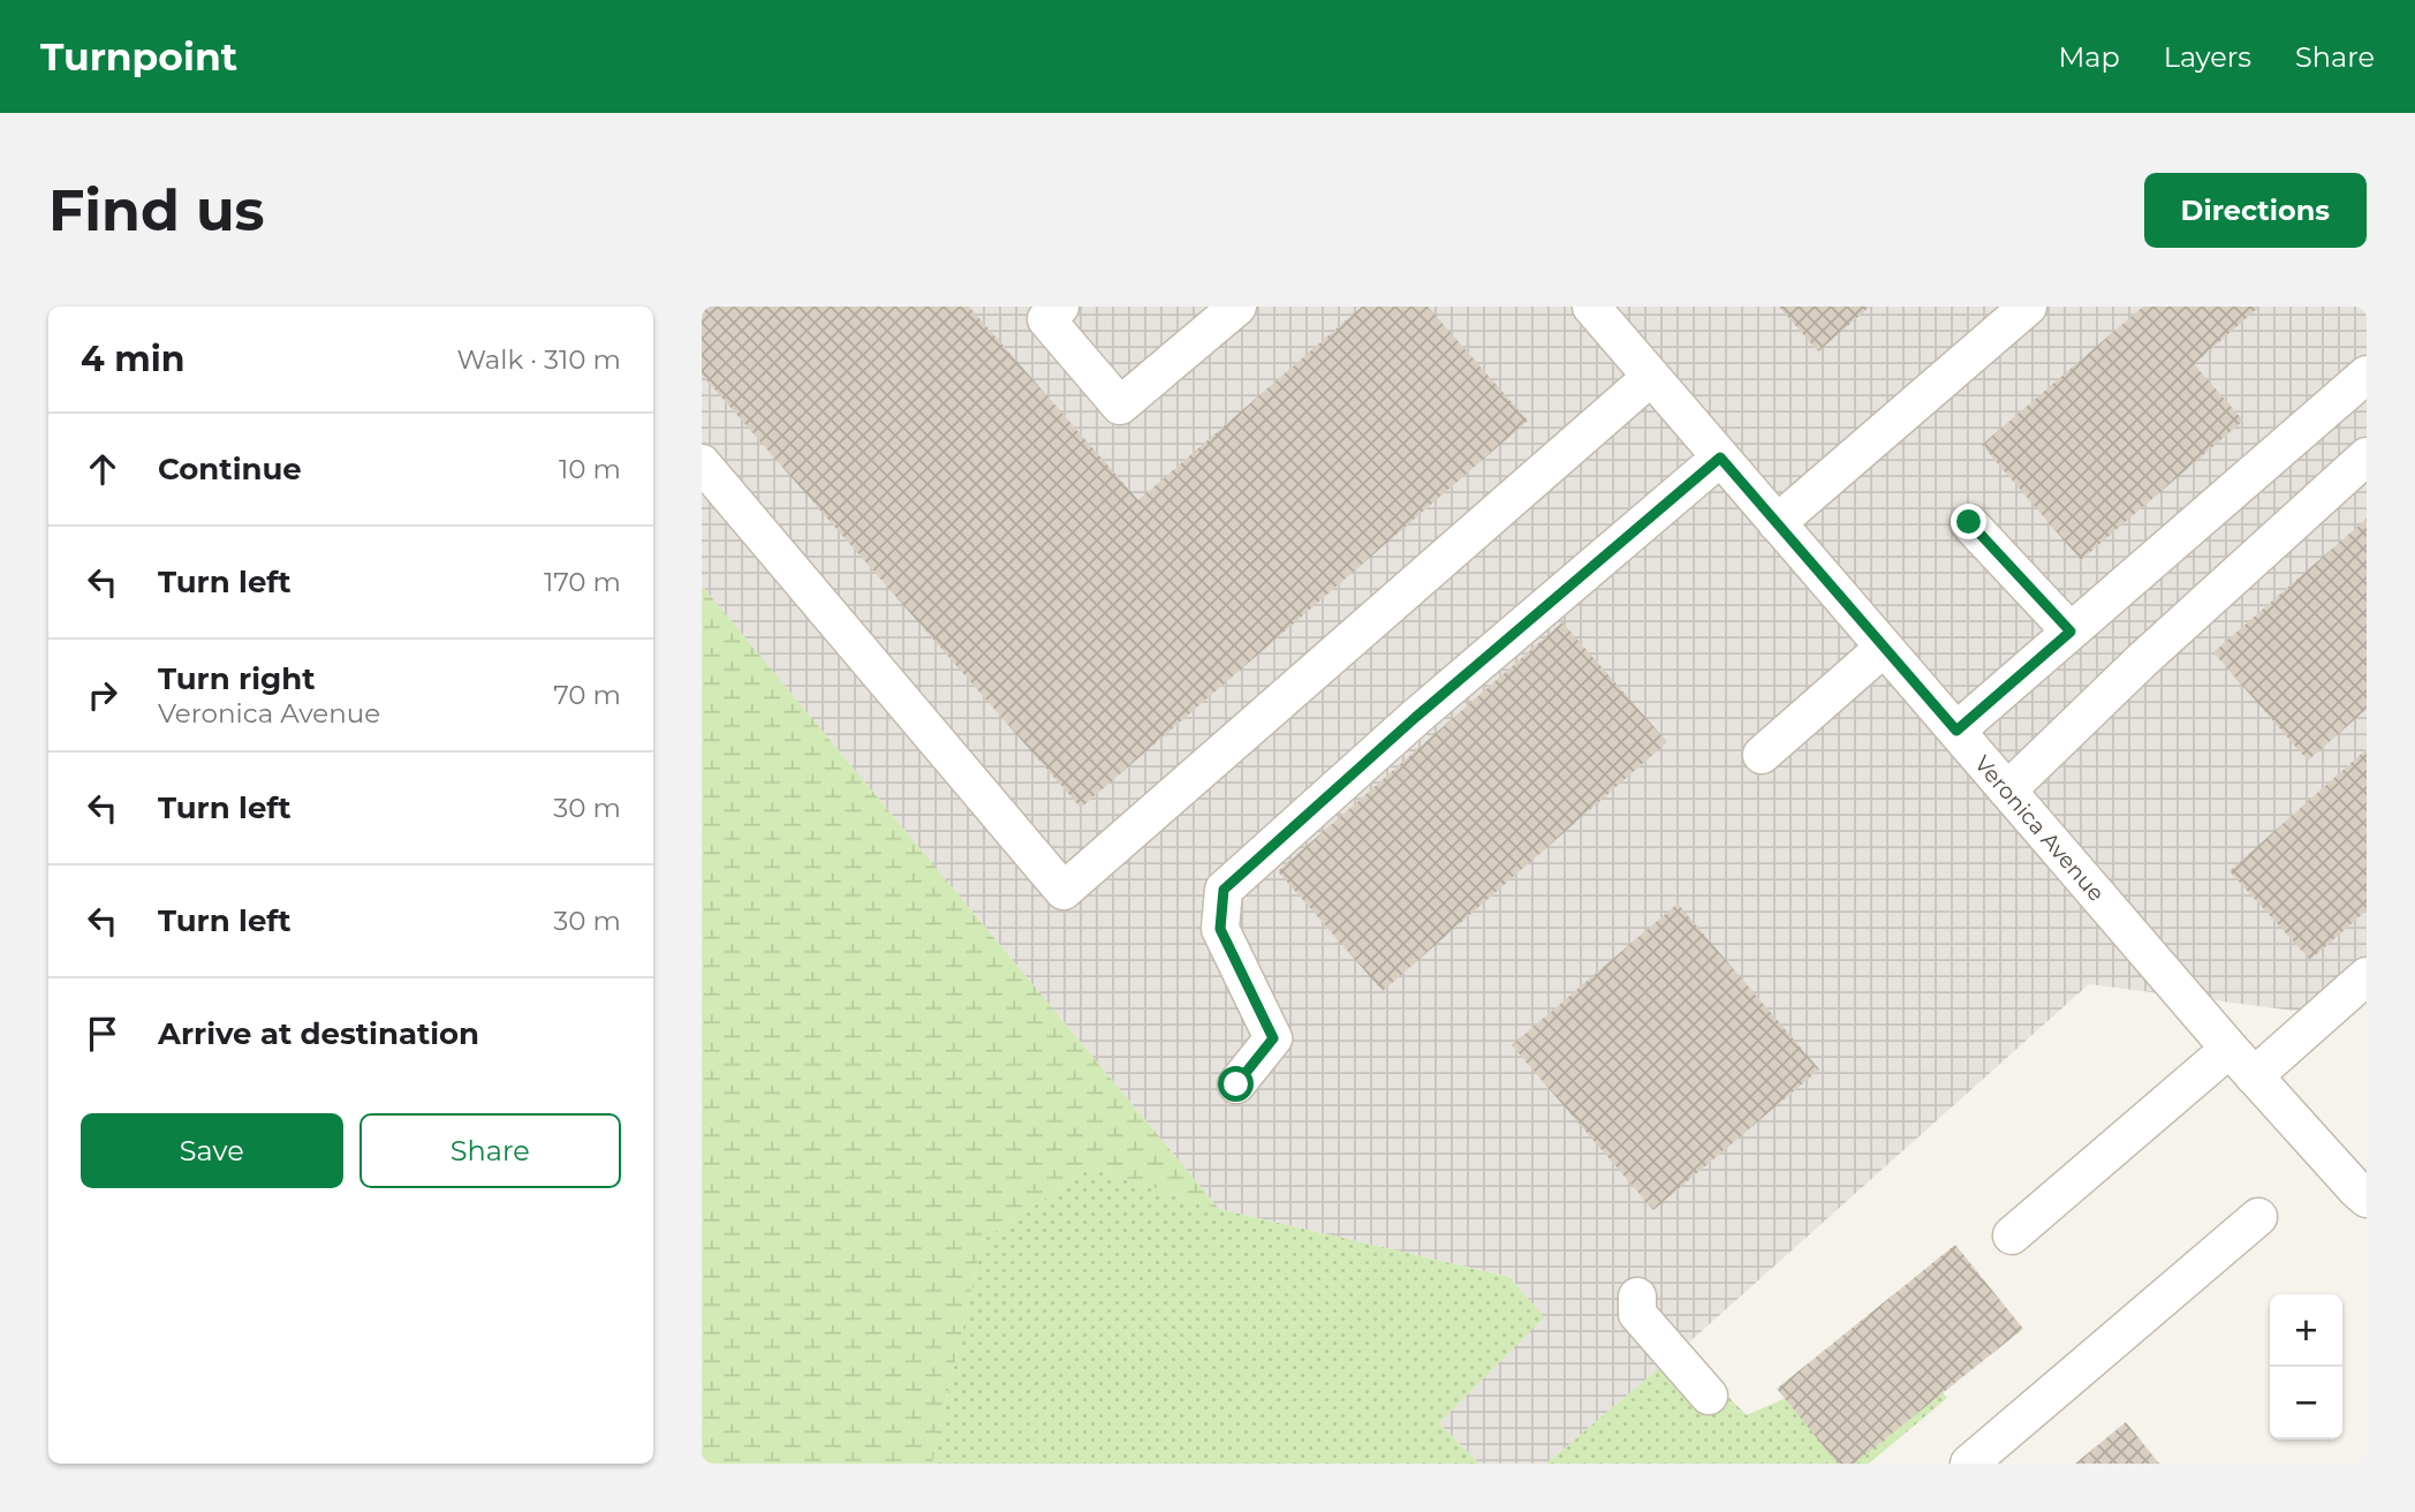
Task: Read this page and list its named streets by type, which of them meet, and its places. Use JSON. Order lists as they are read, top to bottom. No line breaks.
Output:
{"streets":{"street":["Veronica Avenue"]},"page":{"header":"Turnpoint","nav":["Map","Layers","Share"],"buttons":["Directions",["Save","Share"]],"title":"Find us","heading":["4 min","Walk · 310 m"],"list":[["Continue","10 m"],["Turn left","170 m"],["Turn right","Veronica Avenue","70 m"],["Turn left","30 m"],["Turn left","30 m"],"Arrive at destination"],"map_buttons":["+","−"]}}
